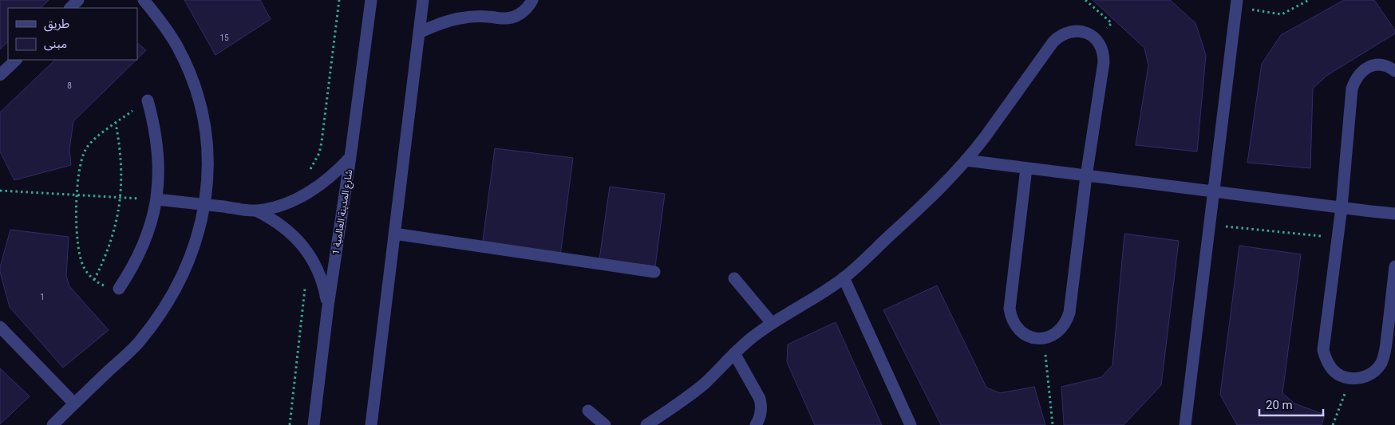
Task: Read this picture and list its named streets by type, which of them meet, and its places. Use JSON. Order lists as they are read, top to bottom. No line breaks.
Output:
{"streets":{"street":["شارع المدينة العالمية 1"]},"house_numbers":["15","8","1"],"legend":["طريق","مبنى"],"scale_bar":"20 m"}
